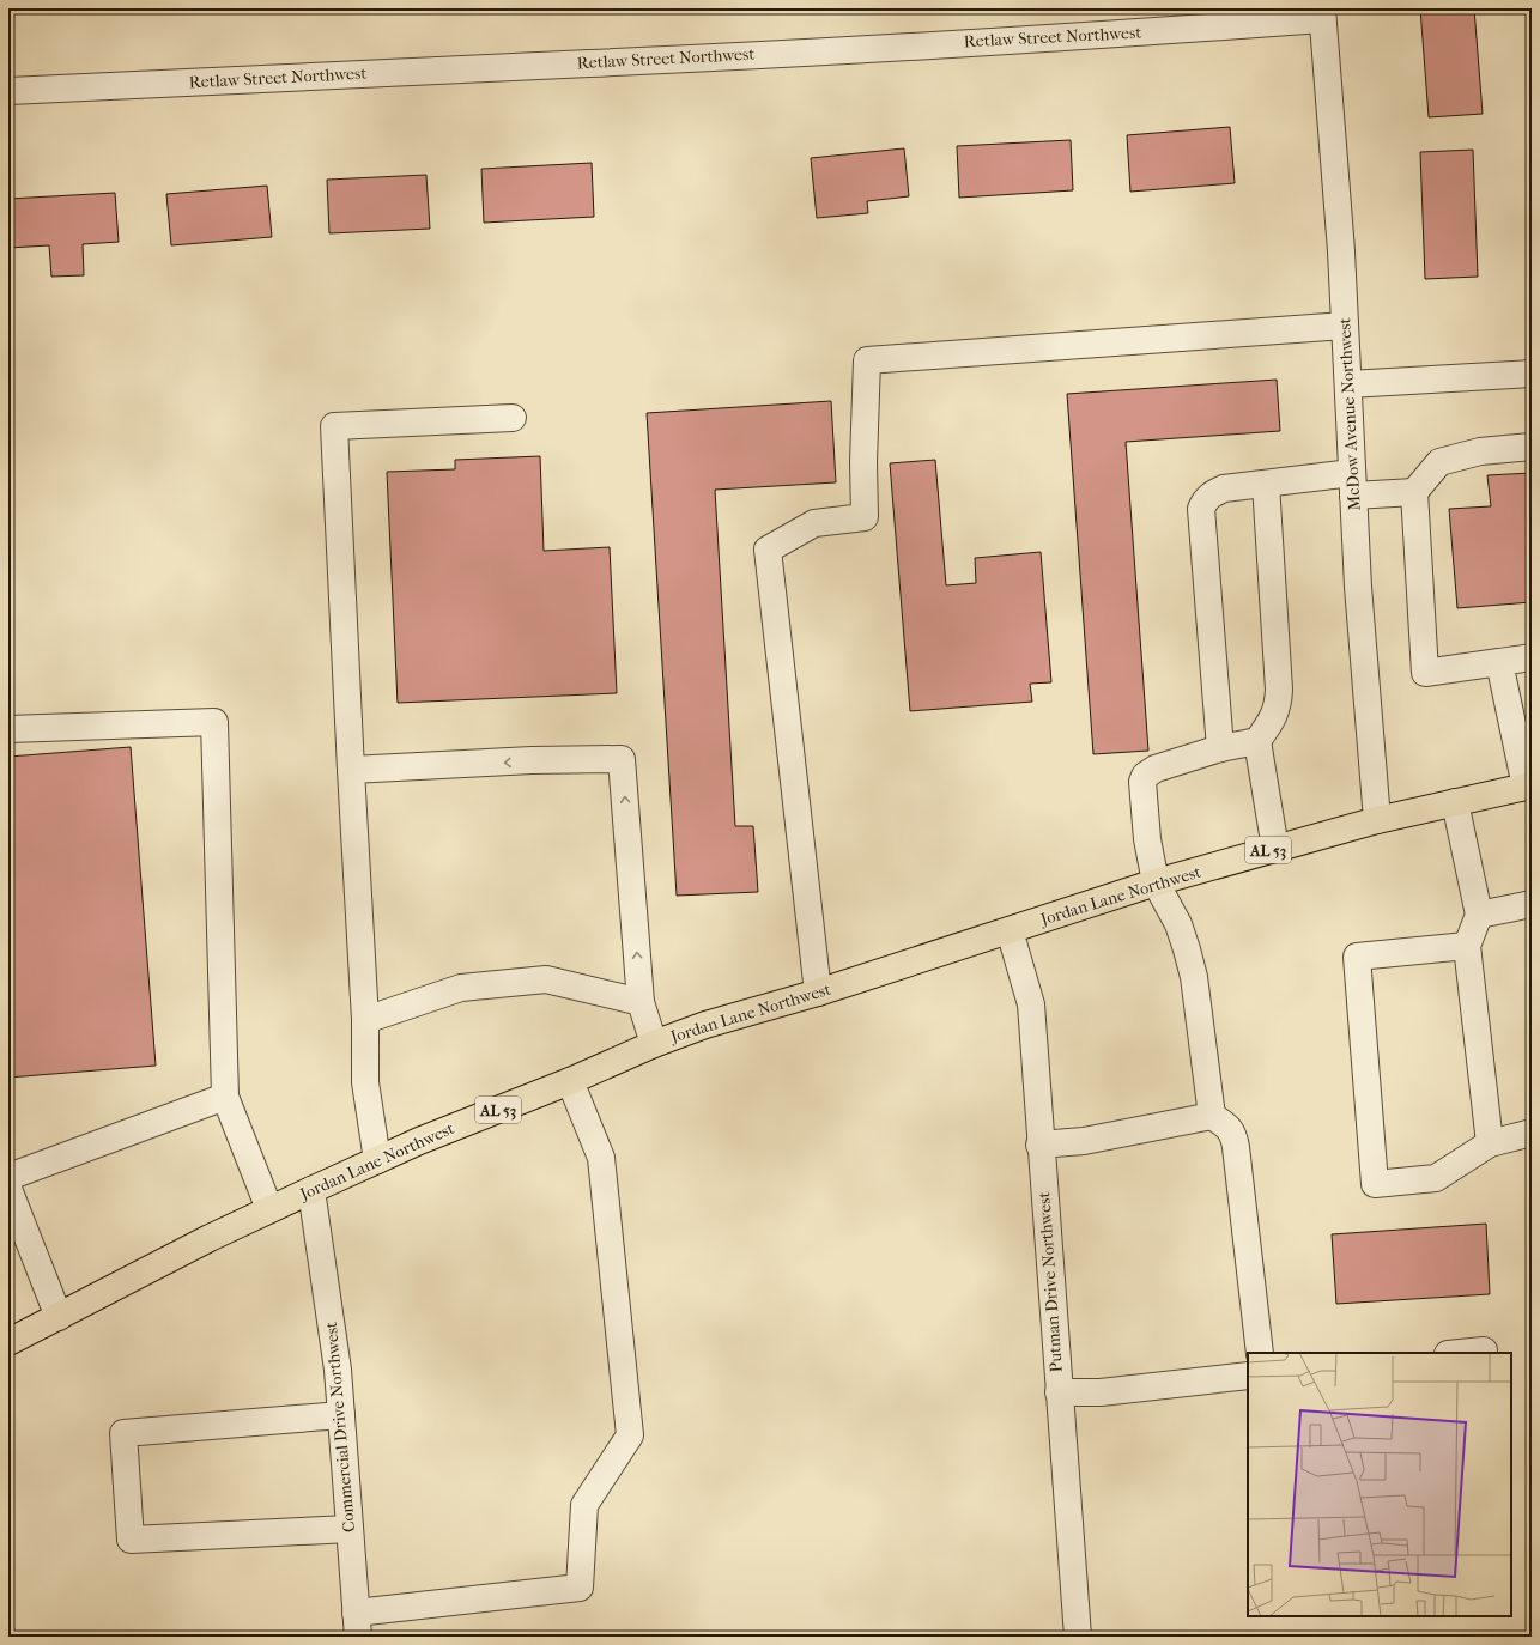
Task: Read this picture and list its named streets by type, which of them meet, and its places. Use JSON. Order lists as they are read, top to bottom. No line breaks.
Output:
{"streets":{"main road":["AL 53","Jordan Lane Northwest"],"street":["Retlaw Street Northwest","McDow Avenue Northwest","Putman Drive Northwest","Commercial Drive Northwest"]},"crossings":[["Retlaw Street Northwest","McDow Avenue Northwest"],["McDow Avenue Northwest","Jordan Lane Northwest"],["Jordan Lane Northwest","Putman Drive Northwest"],["Jordan Lane Northwest","Commercial Drive Northwest"]]}
